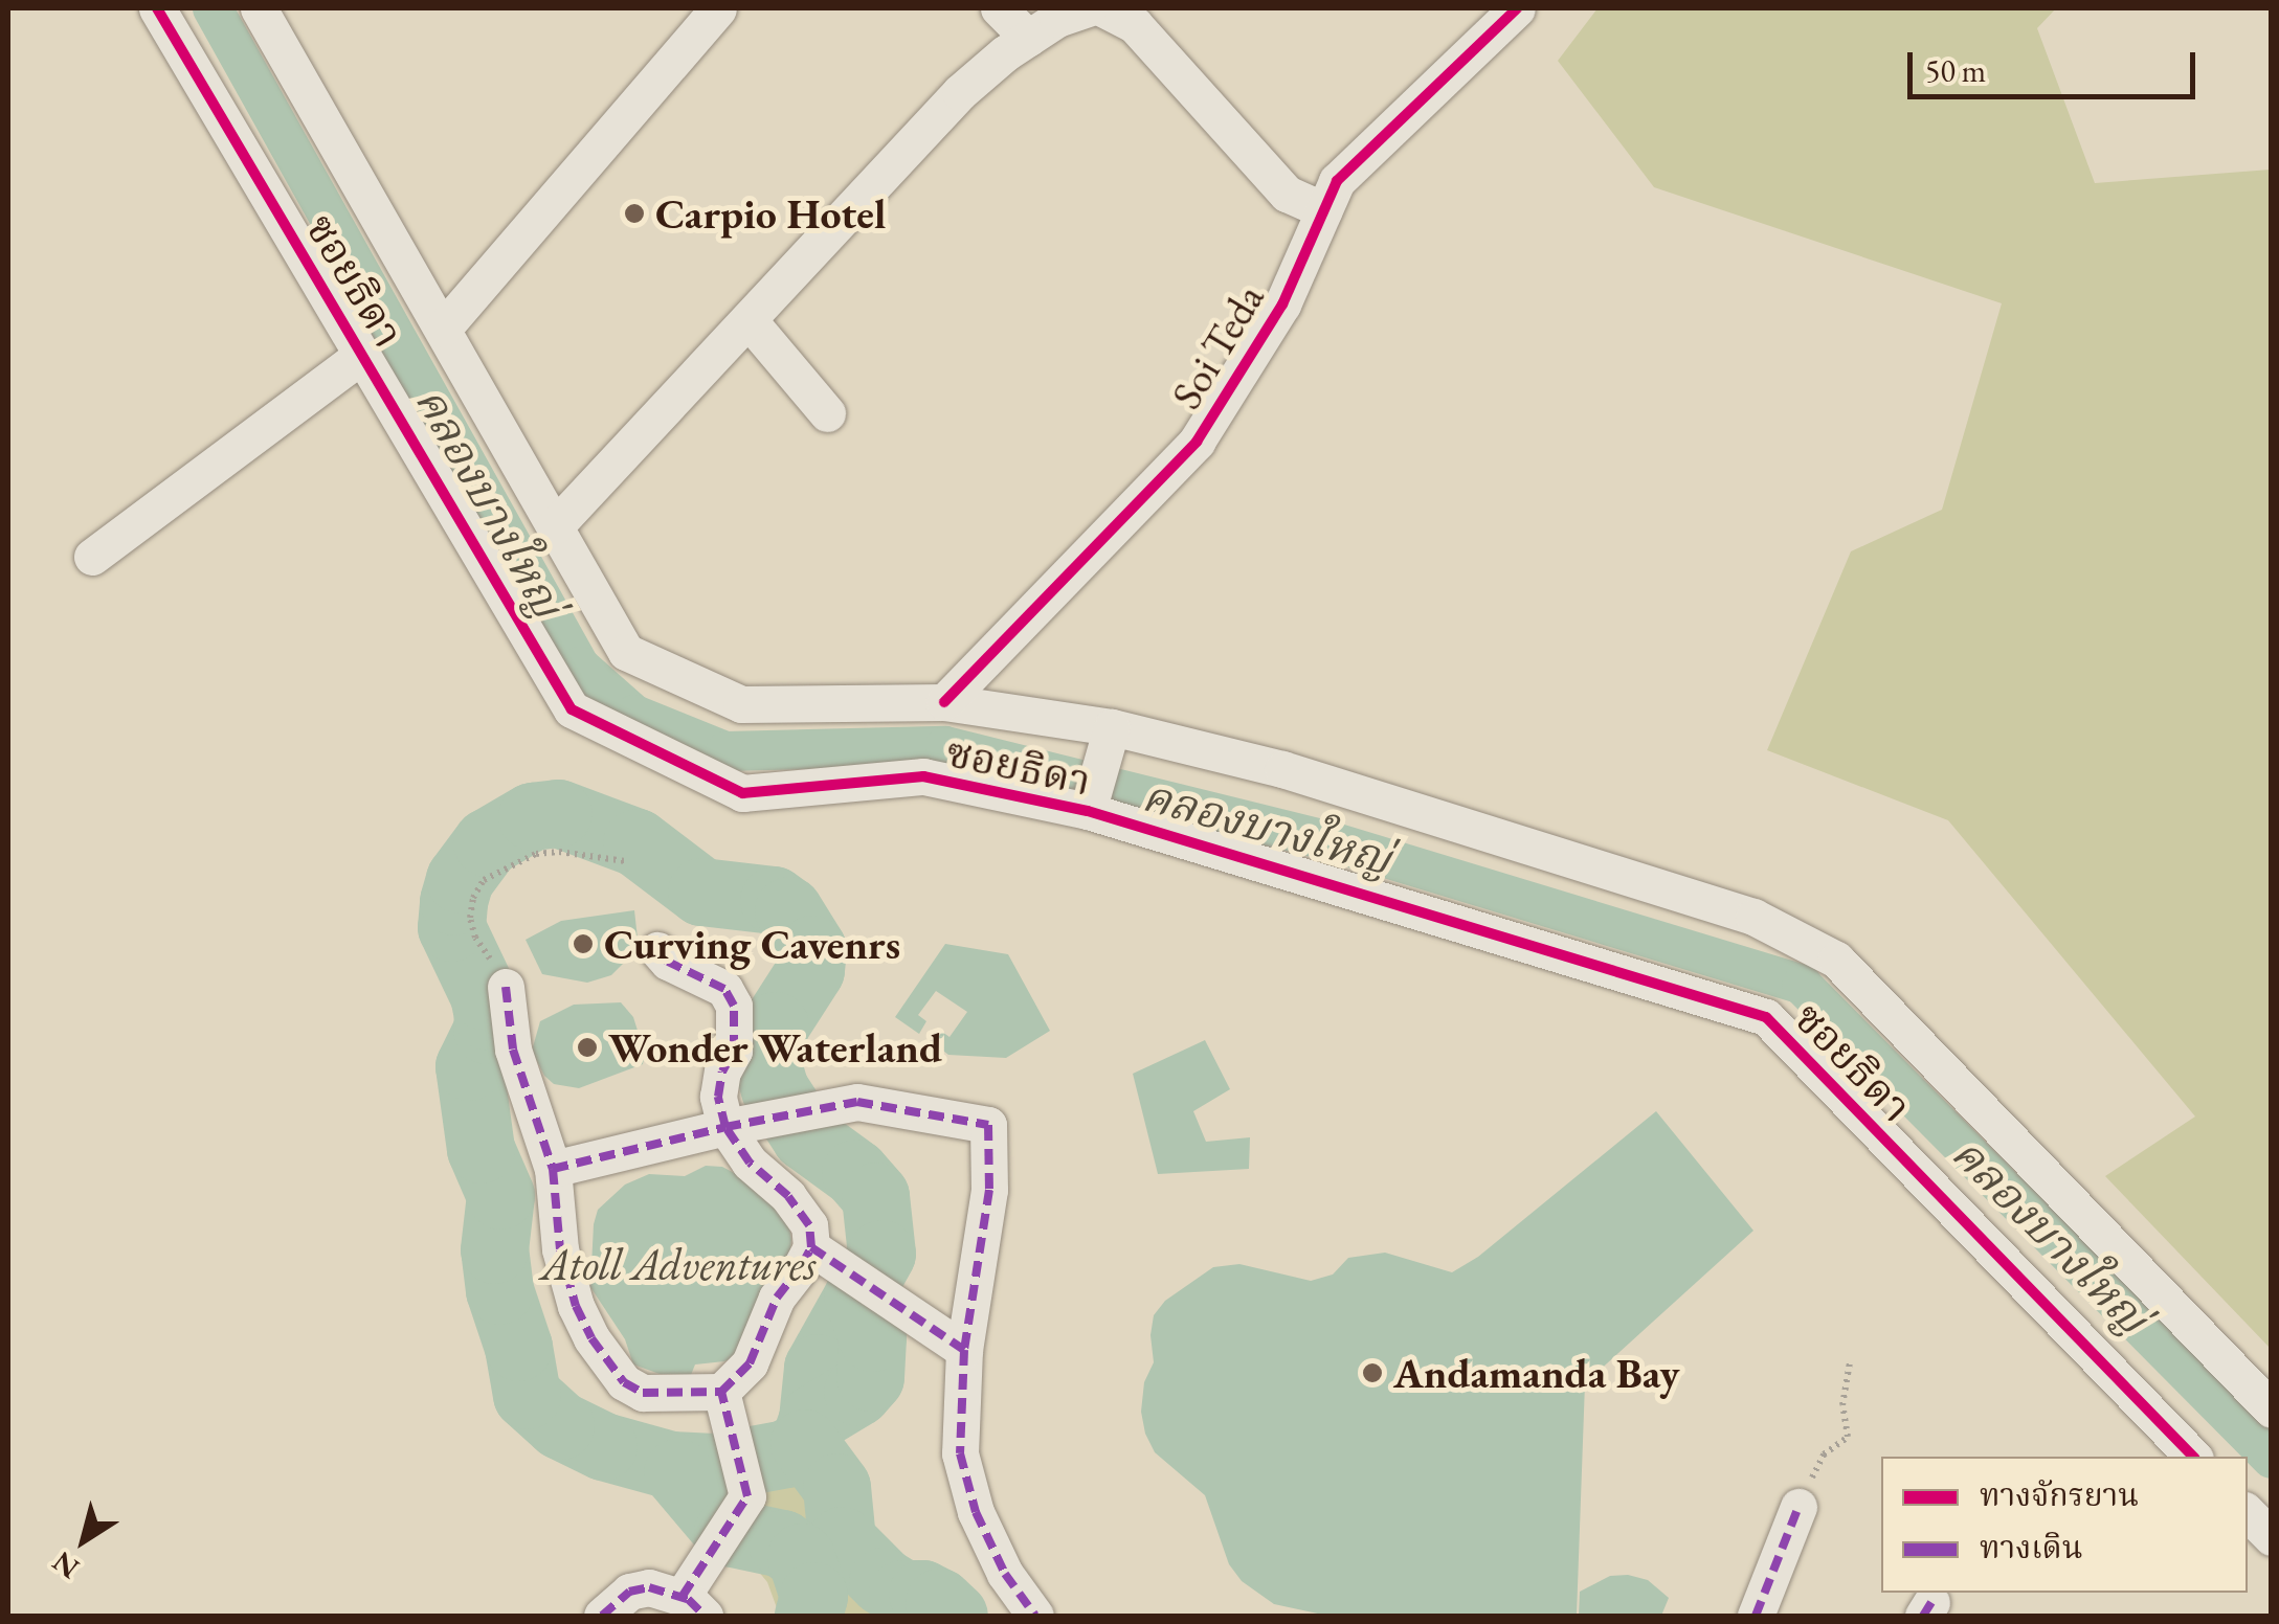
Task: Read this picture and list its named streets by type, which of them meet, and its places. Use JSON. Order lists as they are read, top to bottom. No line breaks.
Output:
{"streets":{"street":["ซอยธิดา","Soi Teda"]},"water":["คลองบางใหญ่","Atoll Adventures"],"places":["Carpio Hotel","Curving Cavenrs","Wonder Waterland","Andamanda Bay"],"legend":["ทางจักรยาน","ทางเดิน"],"scale_bar":"50 m","north":"bottom left"}
